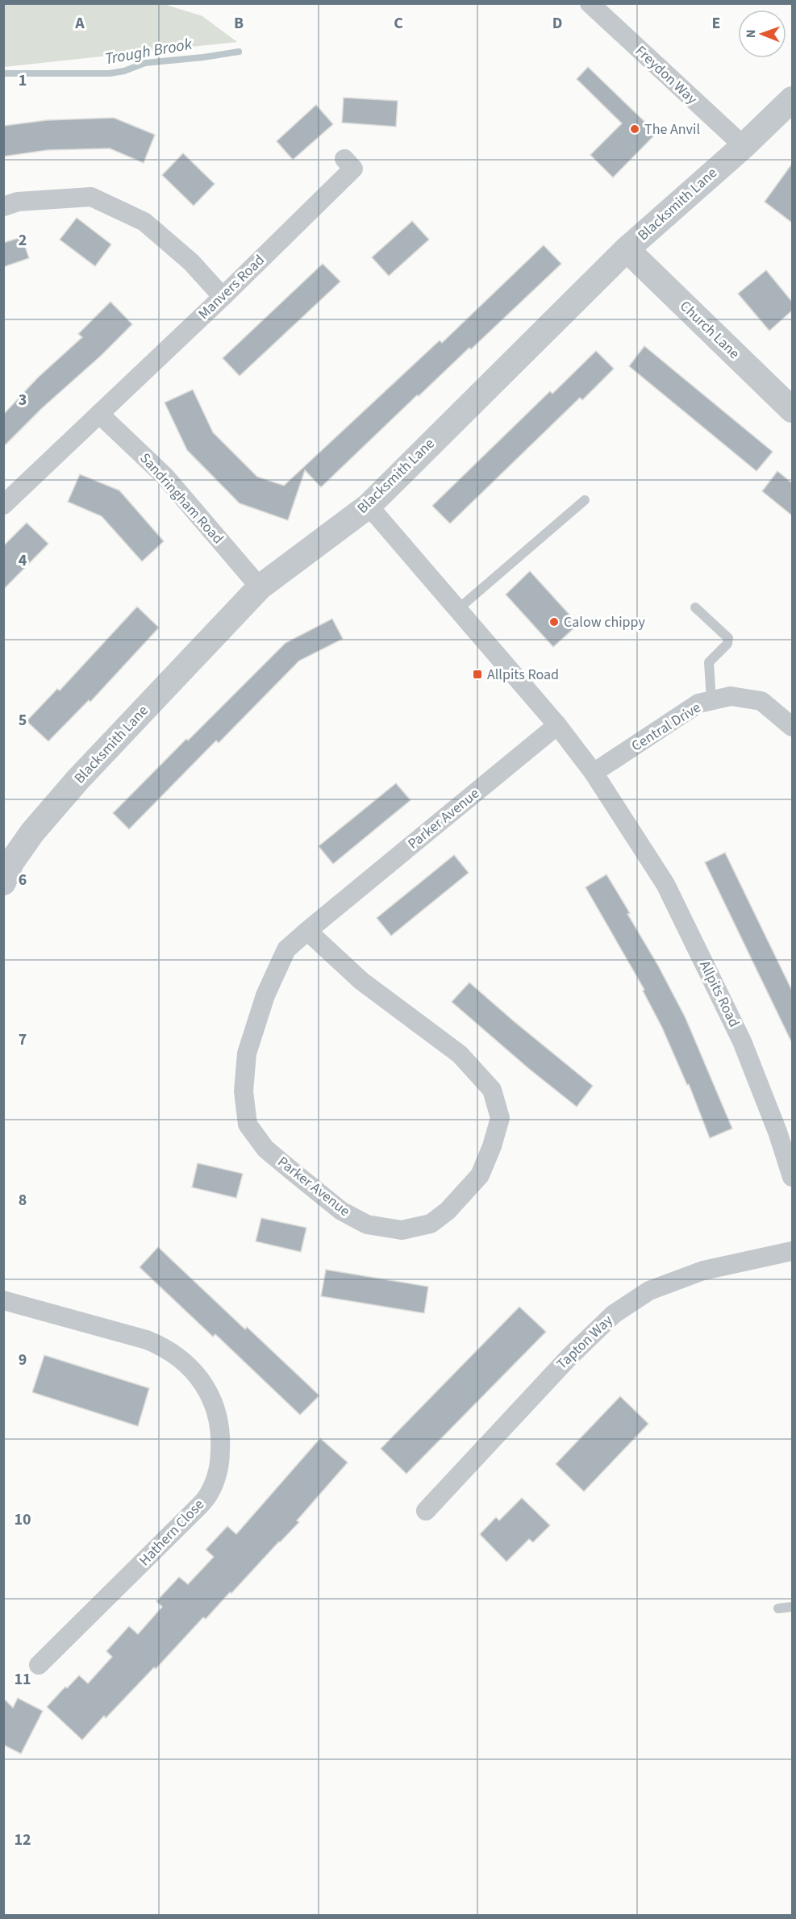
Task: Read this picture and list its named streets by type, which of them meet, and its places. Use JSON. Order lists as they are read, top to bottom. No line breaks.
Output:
{"streets":{"street":["Freydon Way","Blacksmith Lane","Manvers Road","Church Lane","Sandringham Road","Central Drive","Parker Avenue","Allpits Road","Tapton Way","Hathern Close"]},"crossings":[["Freydon Way","Blacksmith Lane"],["Blacksmith Lane","Church Lane"],["Blacksmith Lane","Sandringham Road"],["Blacksmith Lane","Allpits Road"],["Manvers Road","Sandringham Road"],["Central Drive","Allpits Road"],["Parker Avenue","Allpits Road"]],"water":["Trough Brook"],"places":{"other":["The Anvil","Calow chippy"],"transit":["Allpits Road"]},"north":"left","grid":{"columns":["A","B","C","D","E"],"rows":["1","2","3","4","5","6","7","8","9","10","11","12"]}}
